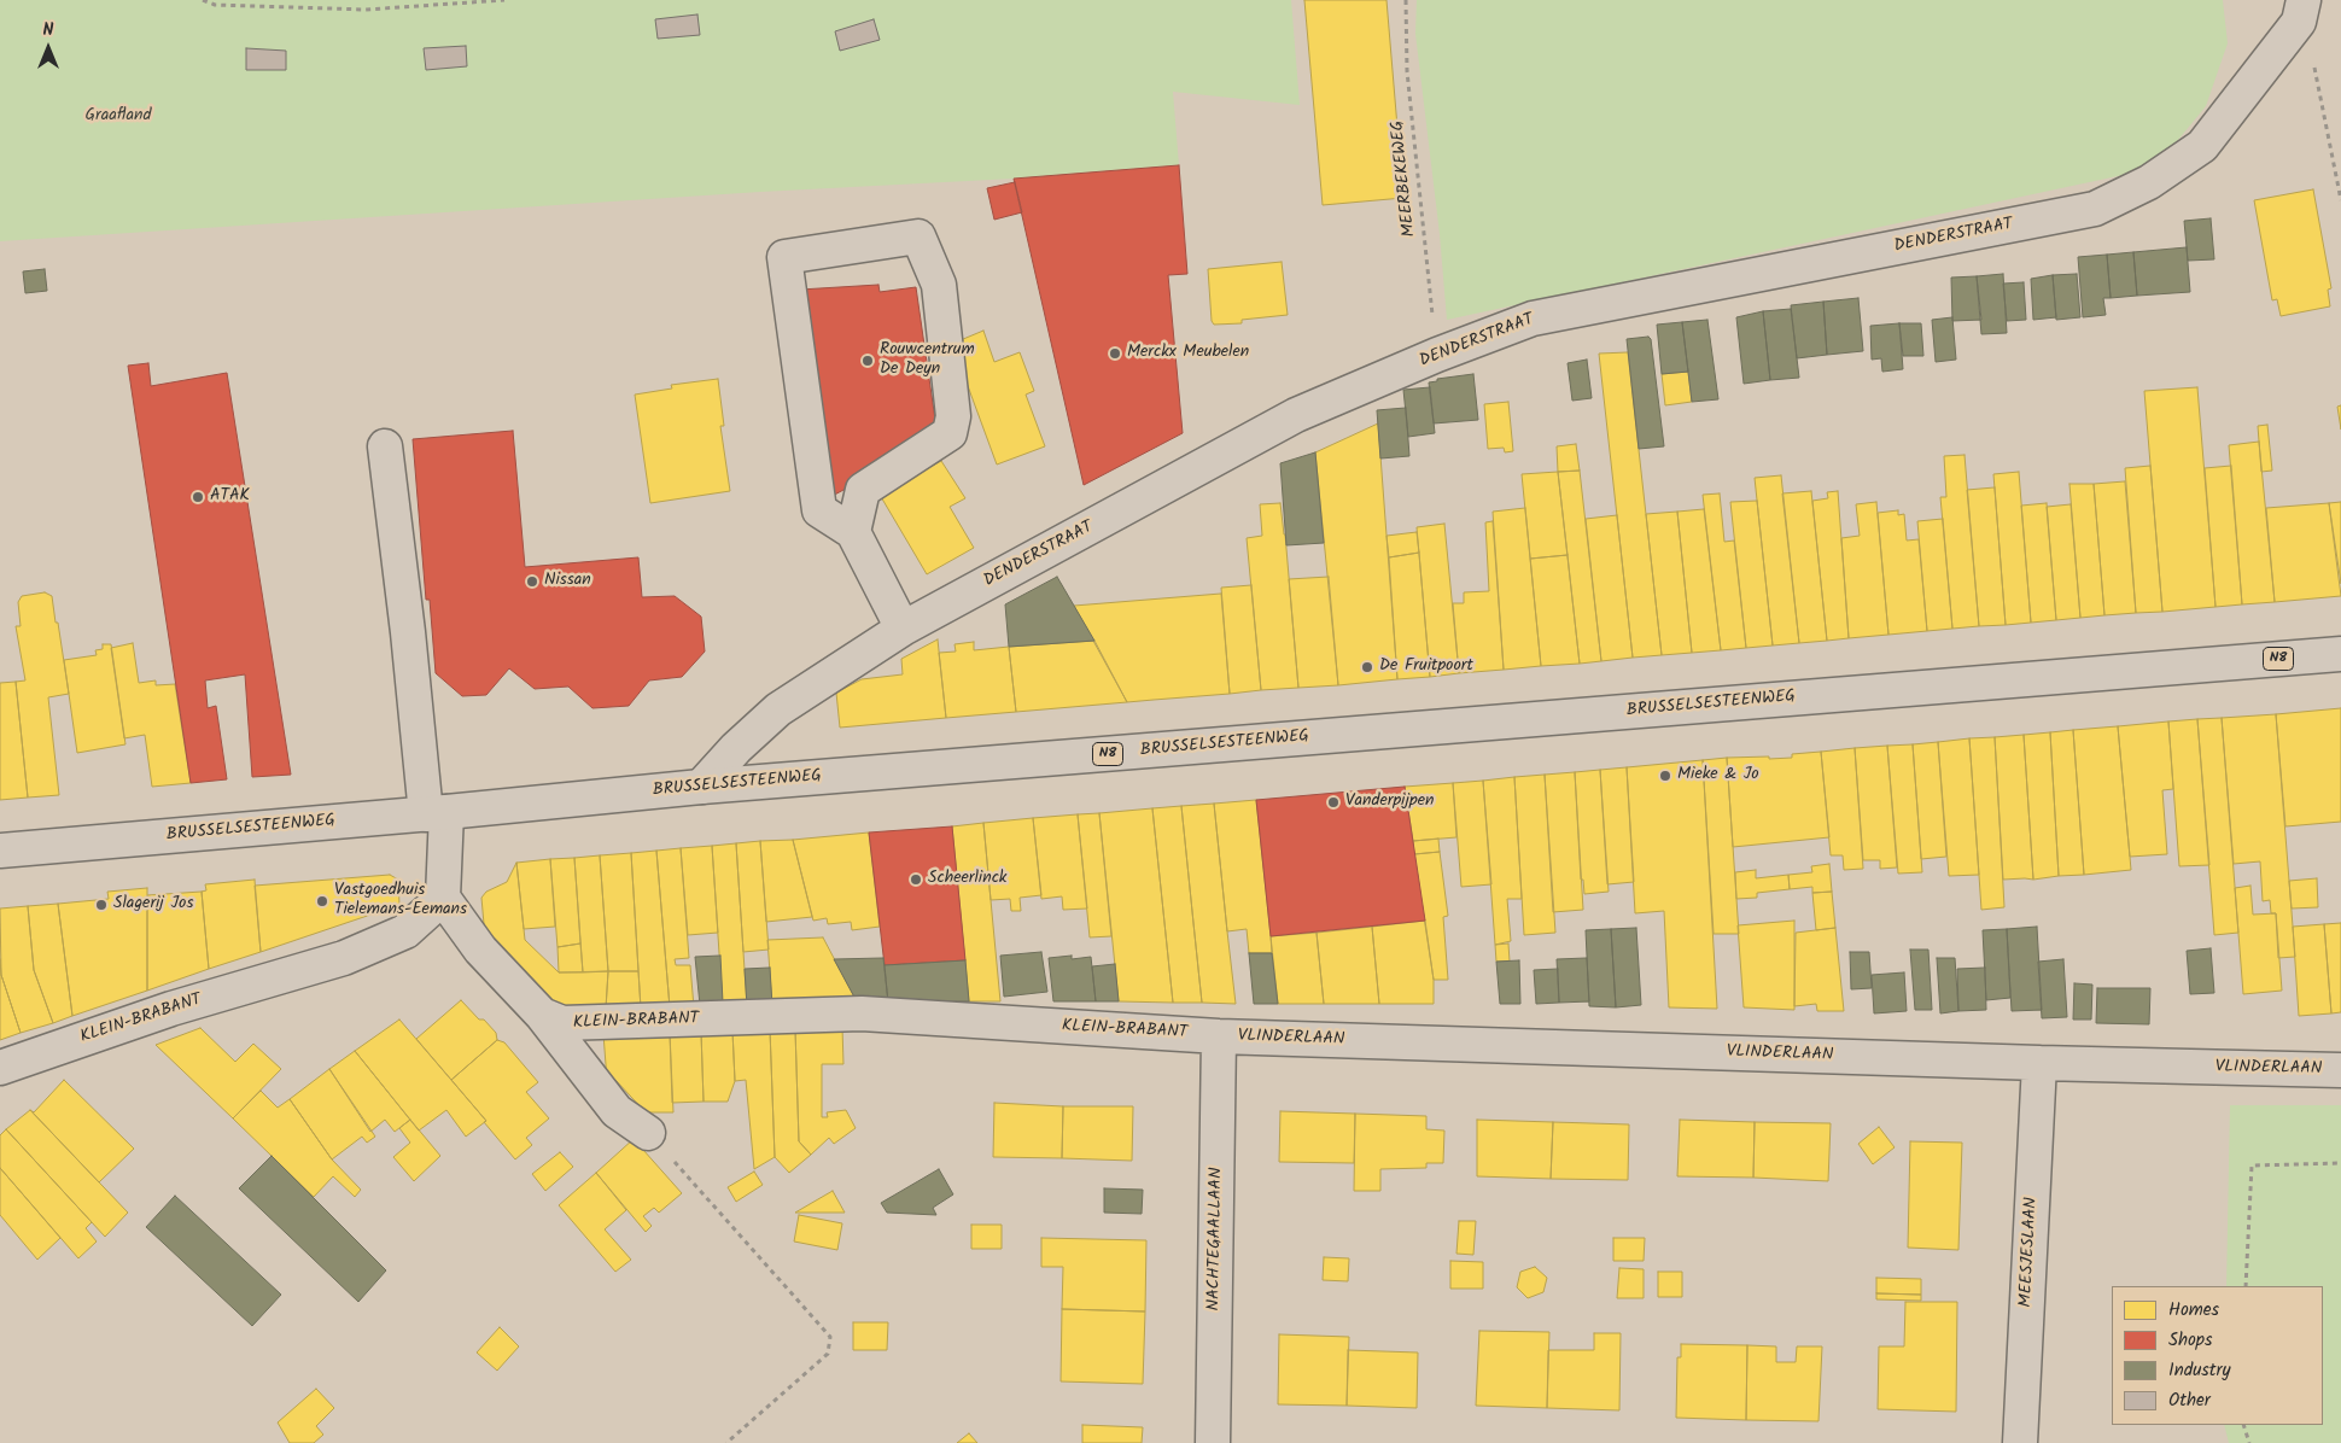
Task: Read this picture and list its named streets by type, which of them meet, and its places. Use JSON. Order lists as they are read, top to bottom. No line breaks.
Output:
{"streets":{"street":["DENDERSTRAAT","N8","BRUSSELSESTEENWEG","KLEIN-BRABANT","VLINDERLAAN","NACHTEGAALLAAN","MEESJESLAAN"],"path":["MEERBEKEWEG"]},"crossings":[["MEERBEKEWEG","DENDERSTRAAT"],["DENDERSTRAAT","BRUSSELSESTEENWEG"],["KLEIN-BRABANT","VLINDERLAAN"],["KLEIN-BRABANT","NACHTEGAALLAAN"],["VLINDERLAAN","NACHTEGAALLAAN"],["VLINDERLAAN","MEESJESLAAN"]],"parks":["Graafland"],"places":["Merckx Meubelen","Rouwcentrum De Deyn","ATAK","Nissan","De Fruitpoort","Mieke & Jo","Vanderpijpen","Scheerlinck","Vastgoedhuis Tielemans-Eemans","Slagerij Jos"],"legend":["Homes","Shops","Industry","Other"],"north":"top"}
